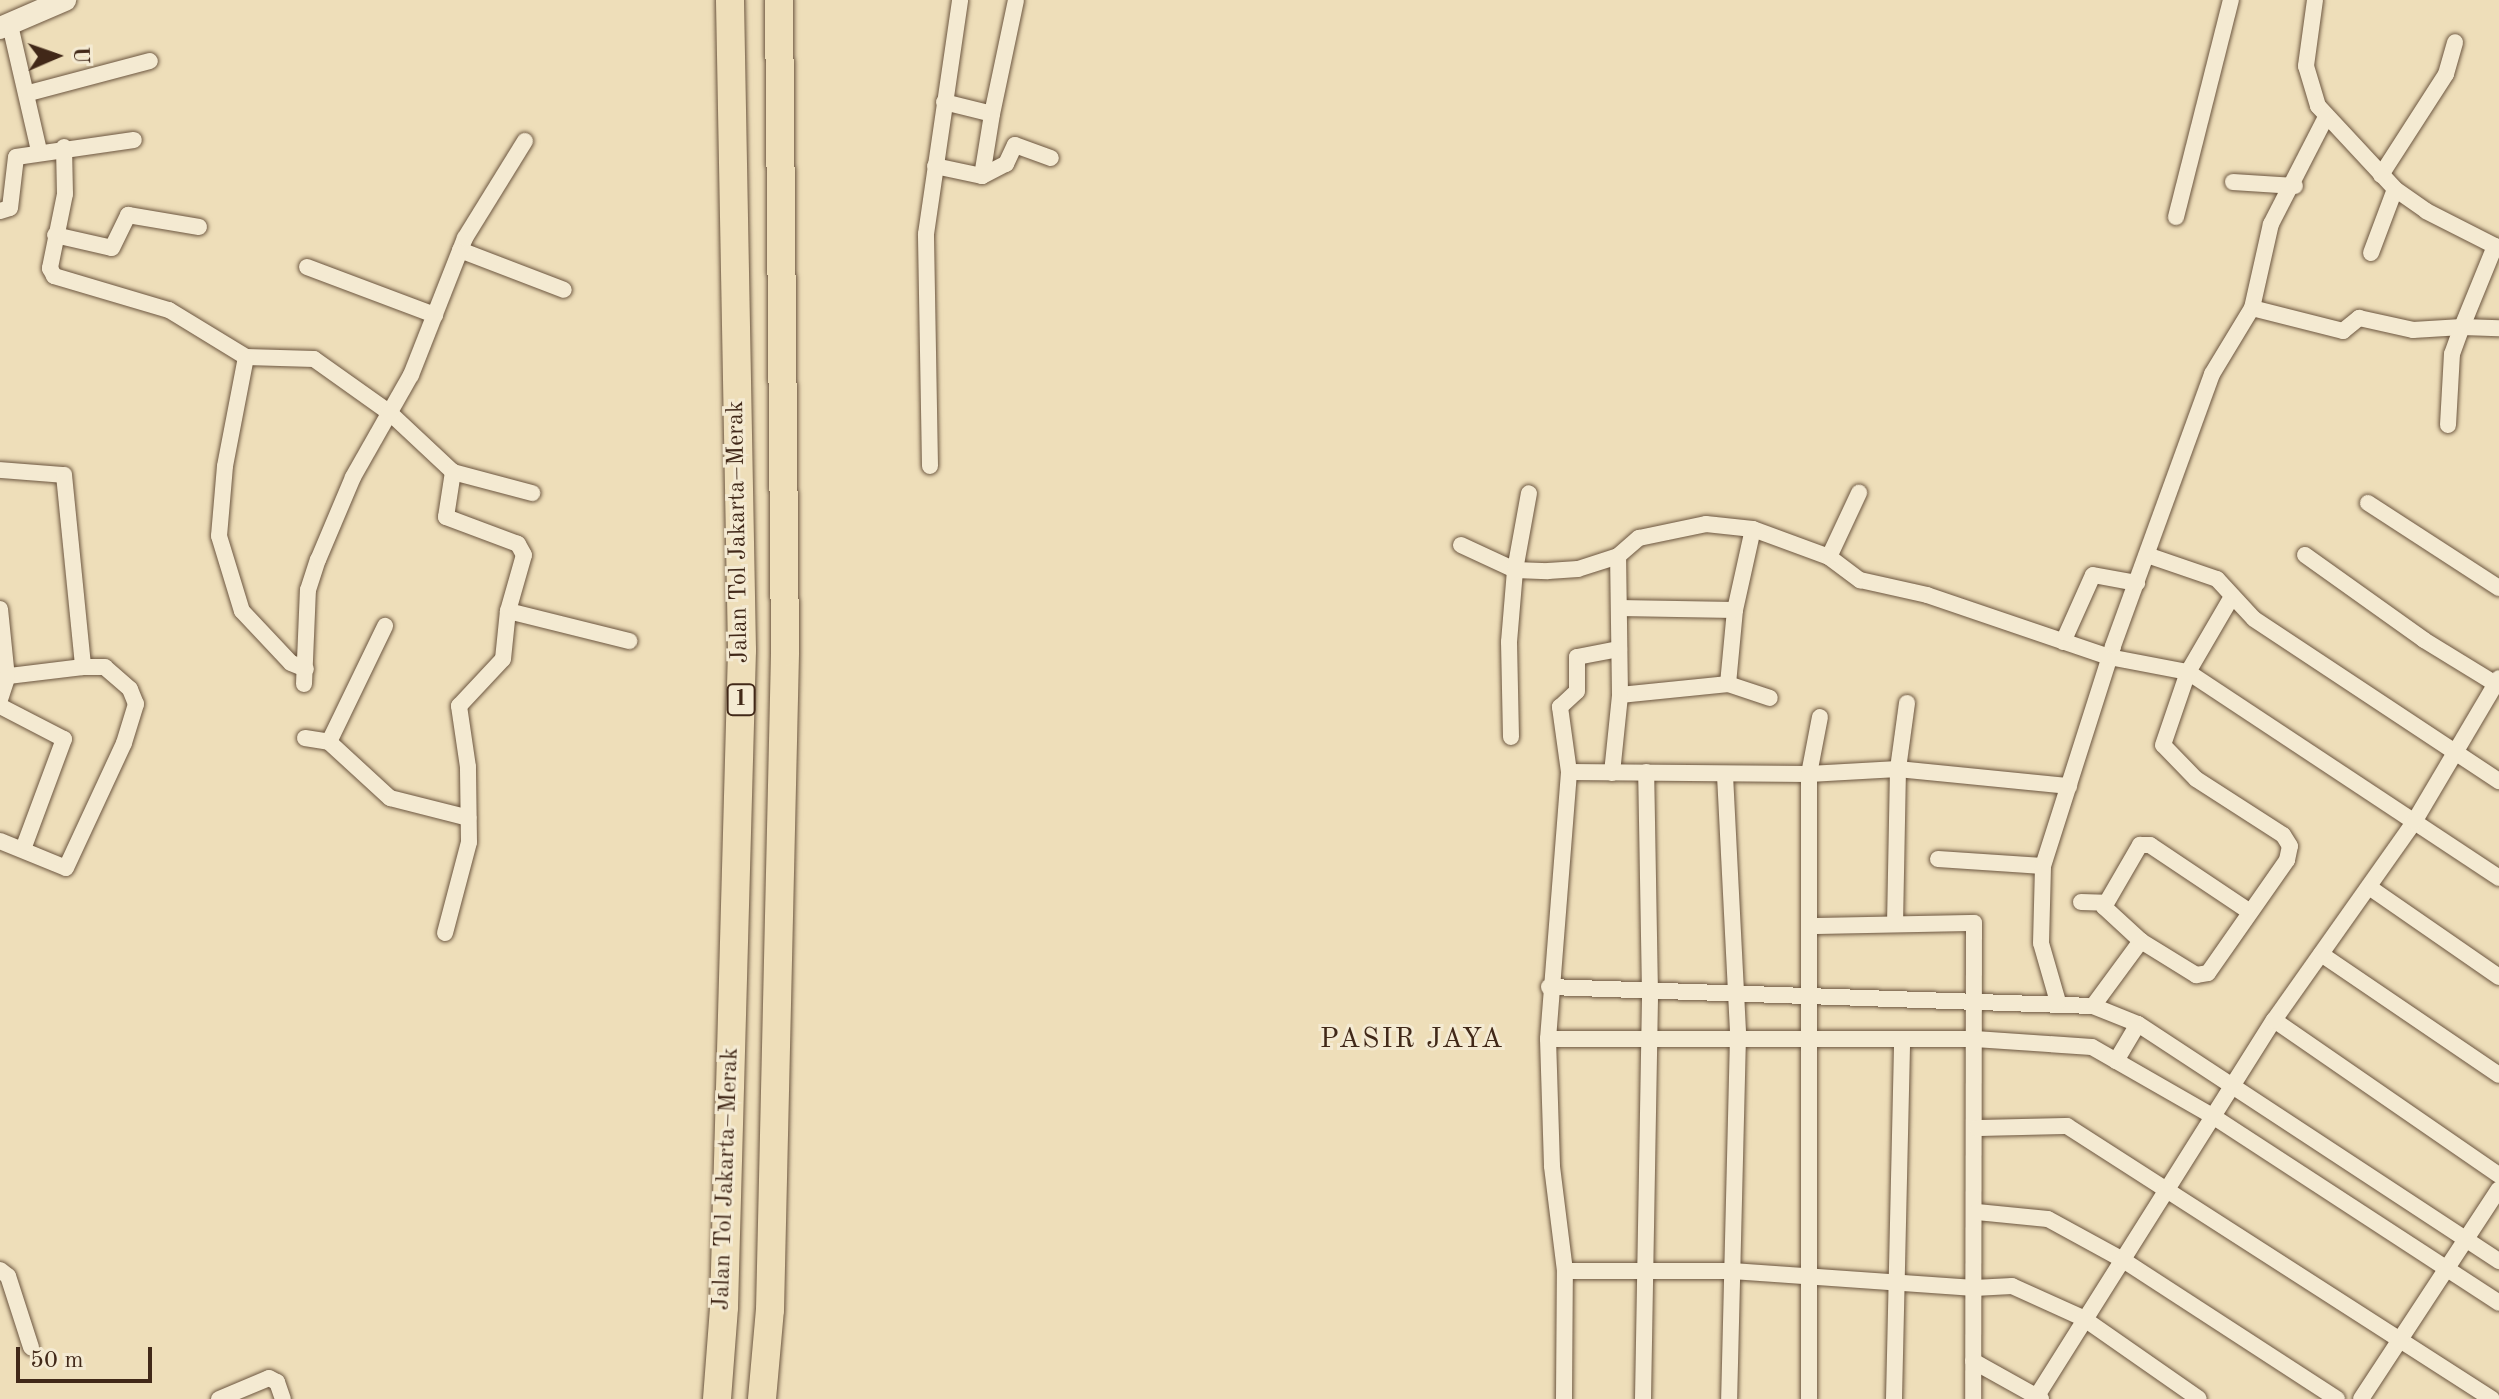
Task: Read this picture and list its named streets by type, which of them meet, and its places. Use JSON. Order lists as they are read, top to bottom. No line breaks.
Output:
{"streets":{"highway":["Jalan Tol Jakarta–Merak","1"]},"districts":["PASIR JAYA"],"scale_bar":"50 m","north":"right"}
